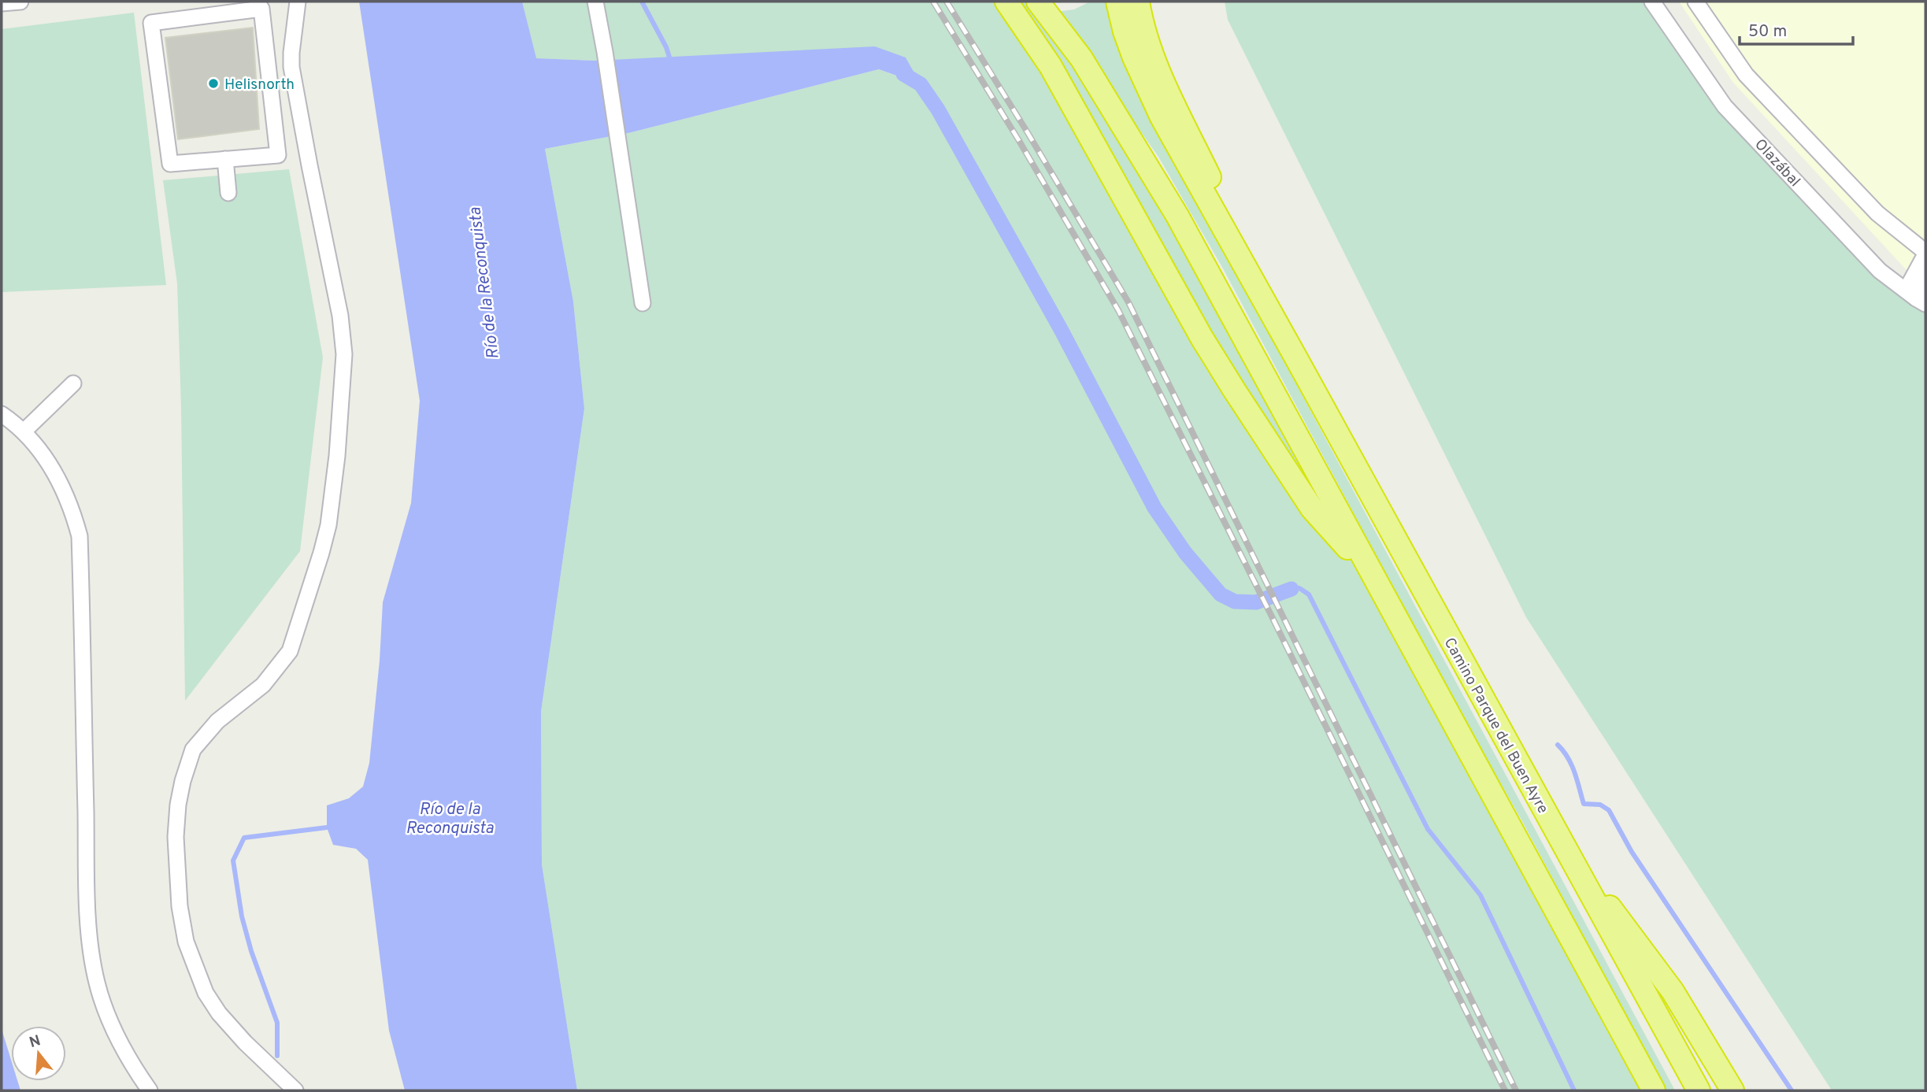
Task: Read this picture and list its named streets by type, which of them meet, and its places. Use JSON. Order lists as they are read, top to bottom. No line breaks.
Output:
{"streets":{"highway":["Camino Parque del Buen Ayre"],"street":["Olazábal"]},"water":["Río de la Reconquista"],"places":["Helisnorth"],"scale_bar":"50 m","north":"top"}
